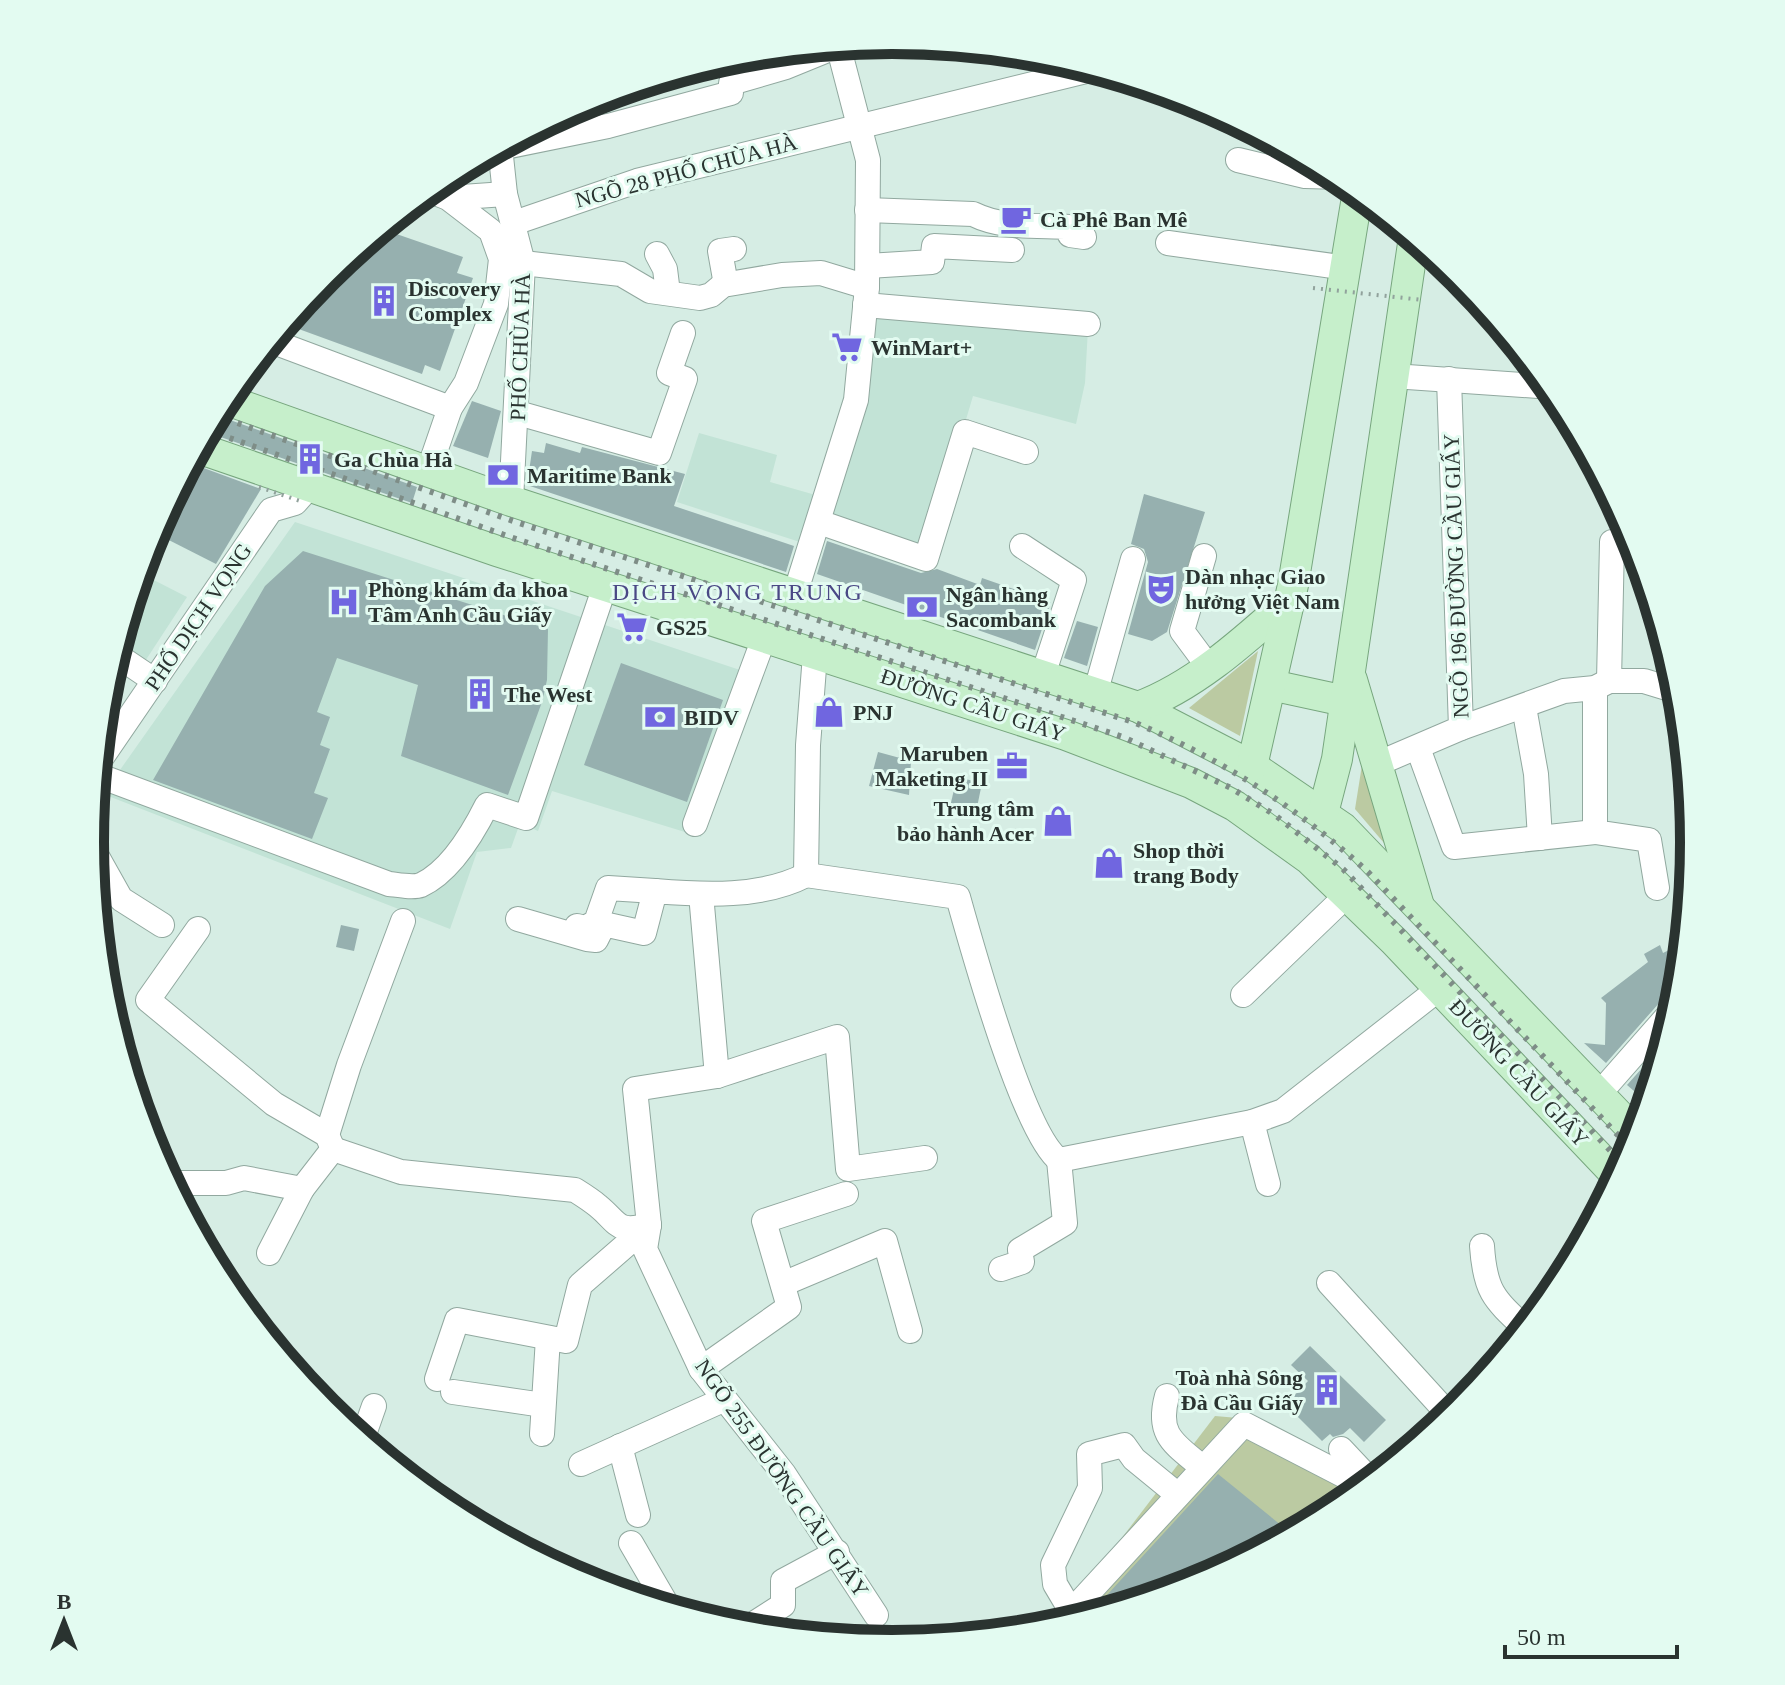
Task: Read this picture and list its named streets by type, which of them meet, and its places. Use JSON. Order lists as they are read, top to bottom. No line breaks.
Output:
{"streets":{"main road":["ĐƯỜNG CẦU GIẤY"],"street":["NGÕ 28 PHỐ CHÙA HÀ","PHỐ CHÙA HÀ","NGÕ 196 ĐƯỜNG CẦU GIẤY","PHỐ DỊCH VỌNG","NGÕ 255 ĐƯỜNG CẦU GIẤY"]},"crossings":[["NGÕ 28 PHỐ CHÙA HÀ","PHỐ CHÙA HÀ"],["PHỐ CHÙA HÀ","ĐƯỜNG CẦU GIẤY"],["PHỐ DỊCH VỌNG","ĐƯỜNG CẦU GIẤY"]],"districts":["DỊCH VỌNG TRUNG"],"places":{"cafe":["Cà Phê Ban Mê"],"building":["Discovery Complex","Ga Chùa Hà","The West","Toà nhà Sông Đà Cầu Giấy"],"supermarket":["WinMart+","GS25"],"bank":["Maritime Bank","Ngân hàng Sacombank","BIDV"],"theatre":["Dàn nhạc Giao hưởng Việt Nam"],"hospital":["Phòng khám đa khoa Tâm Anh Cầu Giấy"],"shop":["PNJ","Trung tâm bảo hành Acer","Shop thời trang Body"],"office":["Maruben Maketing II"]},"scale_bar":"50 m","north":"top"}
